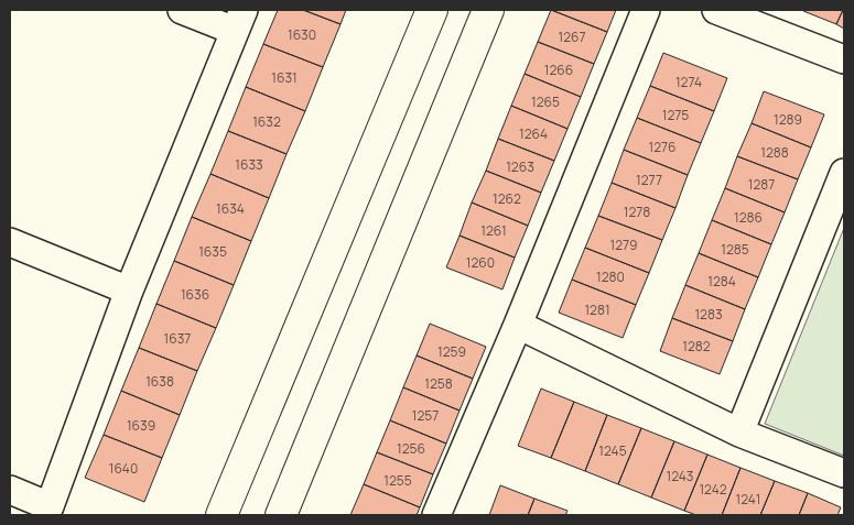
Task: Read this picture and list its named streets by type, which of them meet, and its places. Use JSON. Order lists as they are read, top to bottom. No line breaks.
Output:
{"house_numbers":["1630","1267","1266","1631","1274","1265","1275","1289","1632","1264","1276","1288","1633","1263","1277","1287","1262","1634","1278","1286","1261","1279","1285","1635","1260","1280","1284","1636","1281","1283","1637","1282","1259","1638","1258","1257","1639","1256","1245","1640","1243","1255","1242","1241"]}
